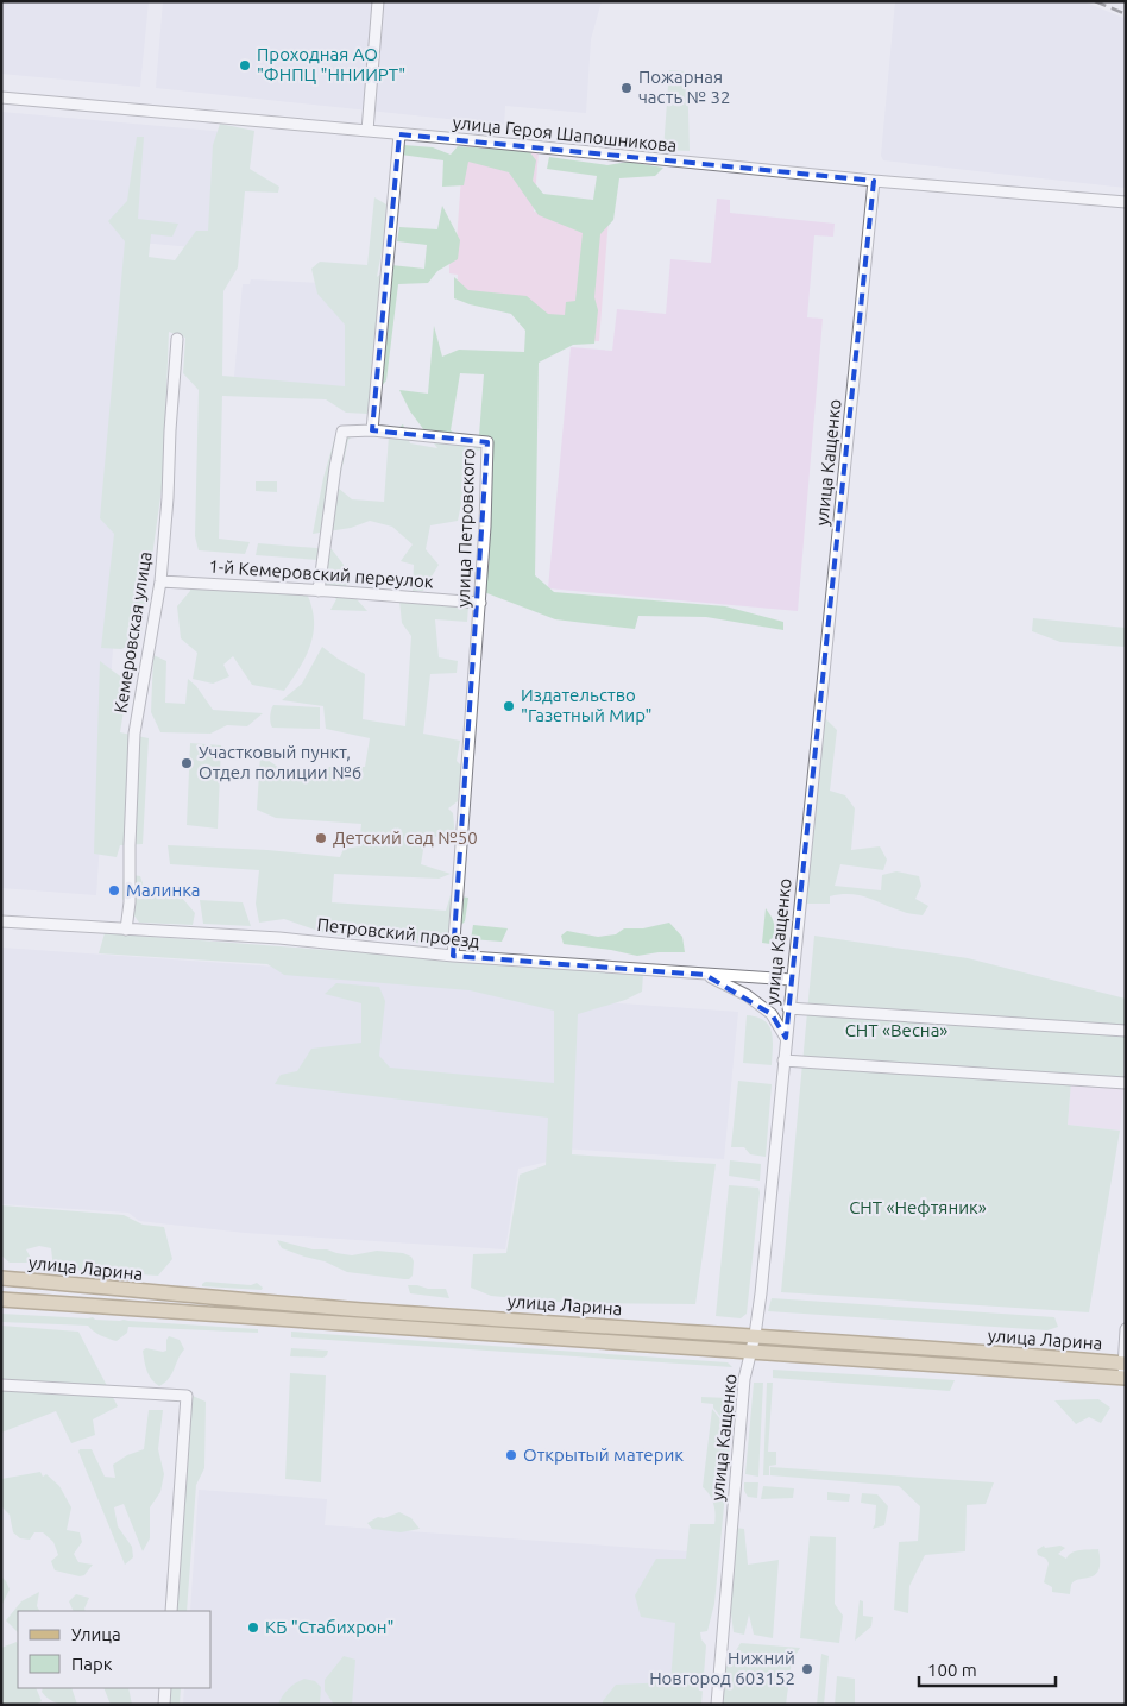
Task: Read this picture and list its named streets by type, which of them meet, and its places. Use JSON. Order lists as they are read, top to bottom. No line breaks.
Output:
{"streets":{"main road":["улица Ларина"],"street":["улица Героя Шапошникова","улица Кащенко","улица Петровского","1-й Кемеровский переулок","Кемеровская улица","Петровский проезд"]},"crossings":[["улица Героя Шапошникова","улица Кащенко"],["улица Кащенко","Петровский проезд"],["улица Кащенко","улица Ларина"],["улица Петровского","1-й Кемеровский переулок"],["улица Петровского","Петровский проезд"],["1-й Кемеровский переулок","Кемеровская улица"],["Кемеровская улица","Петровский проезд"]],"parks":["СНТ «Весна»","СНТ «Нефтяник»"],"places":["Проходная АО \"ФНПЦ \"ННИИРТ\"","Пожарная часть № 32","Издательство \"Газетный Мир\"","Участковый пункт, Отдел полиции №6","Детский сад №50","Малинка","Открытый материк","КБ \"Стабихрон\"","Нижний Новгород 603152"],"legend":["Улица","Парк"],"scale_bar":"100 m"}
